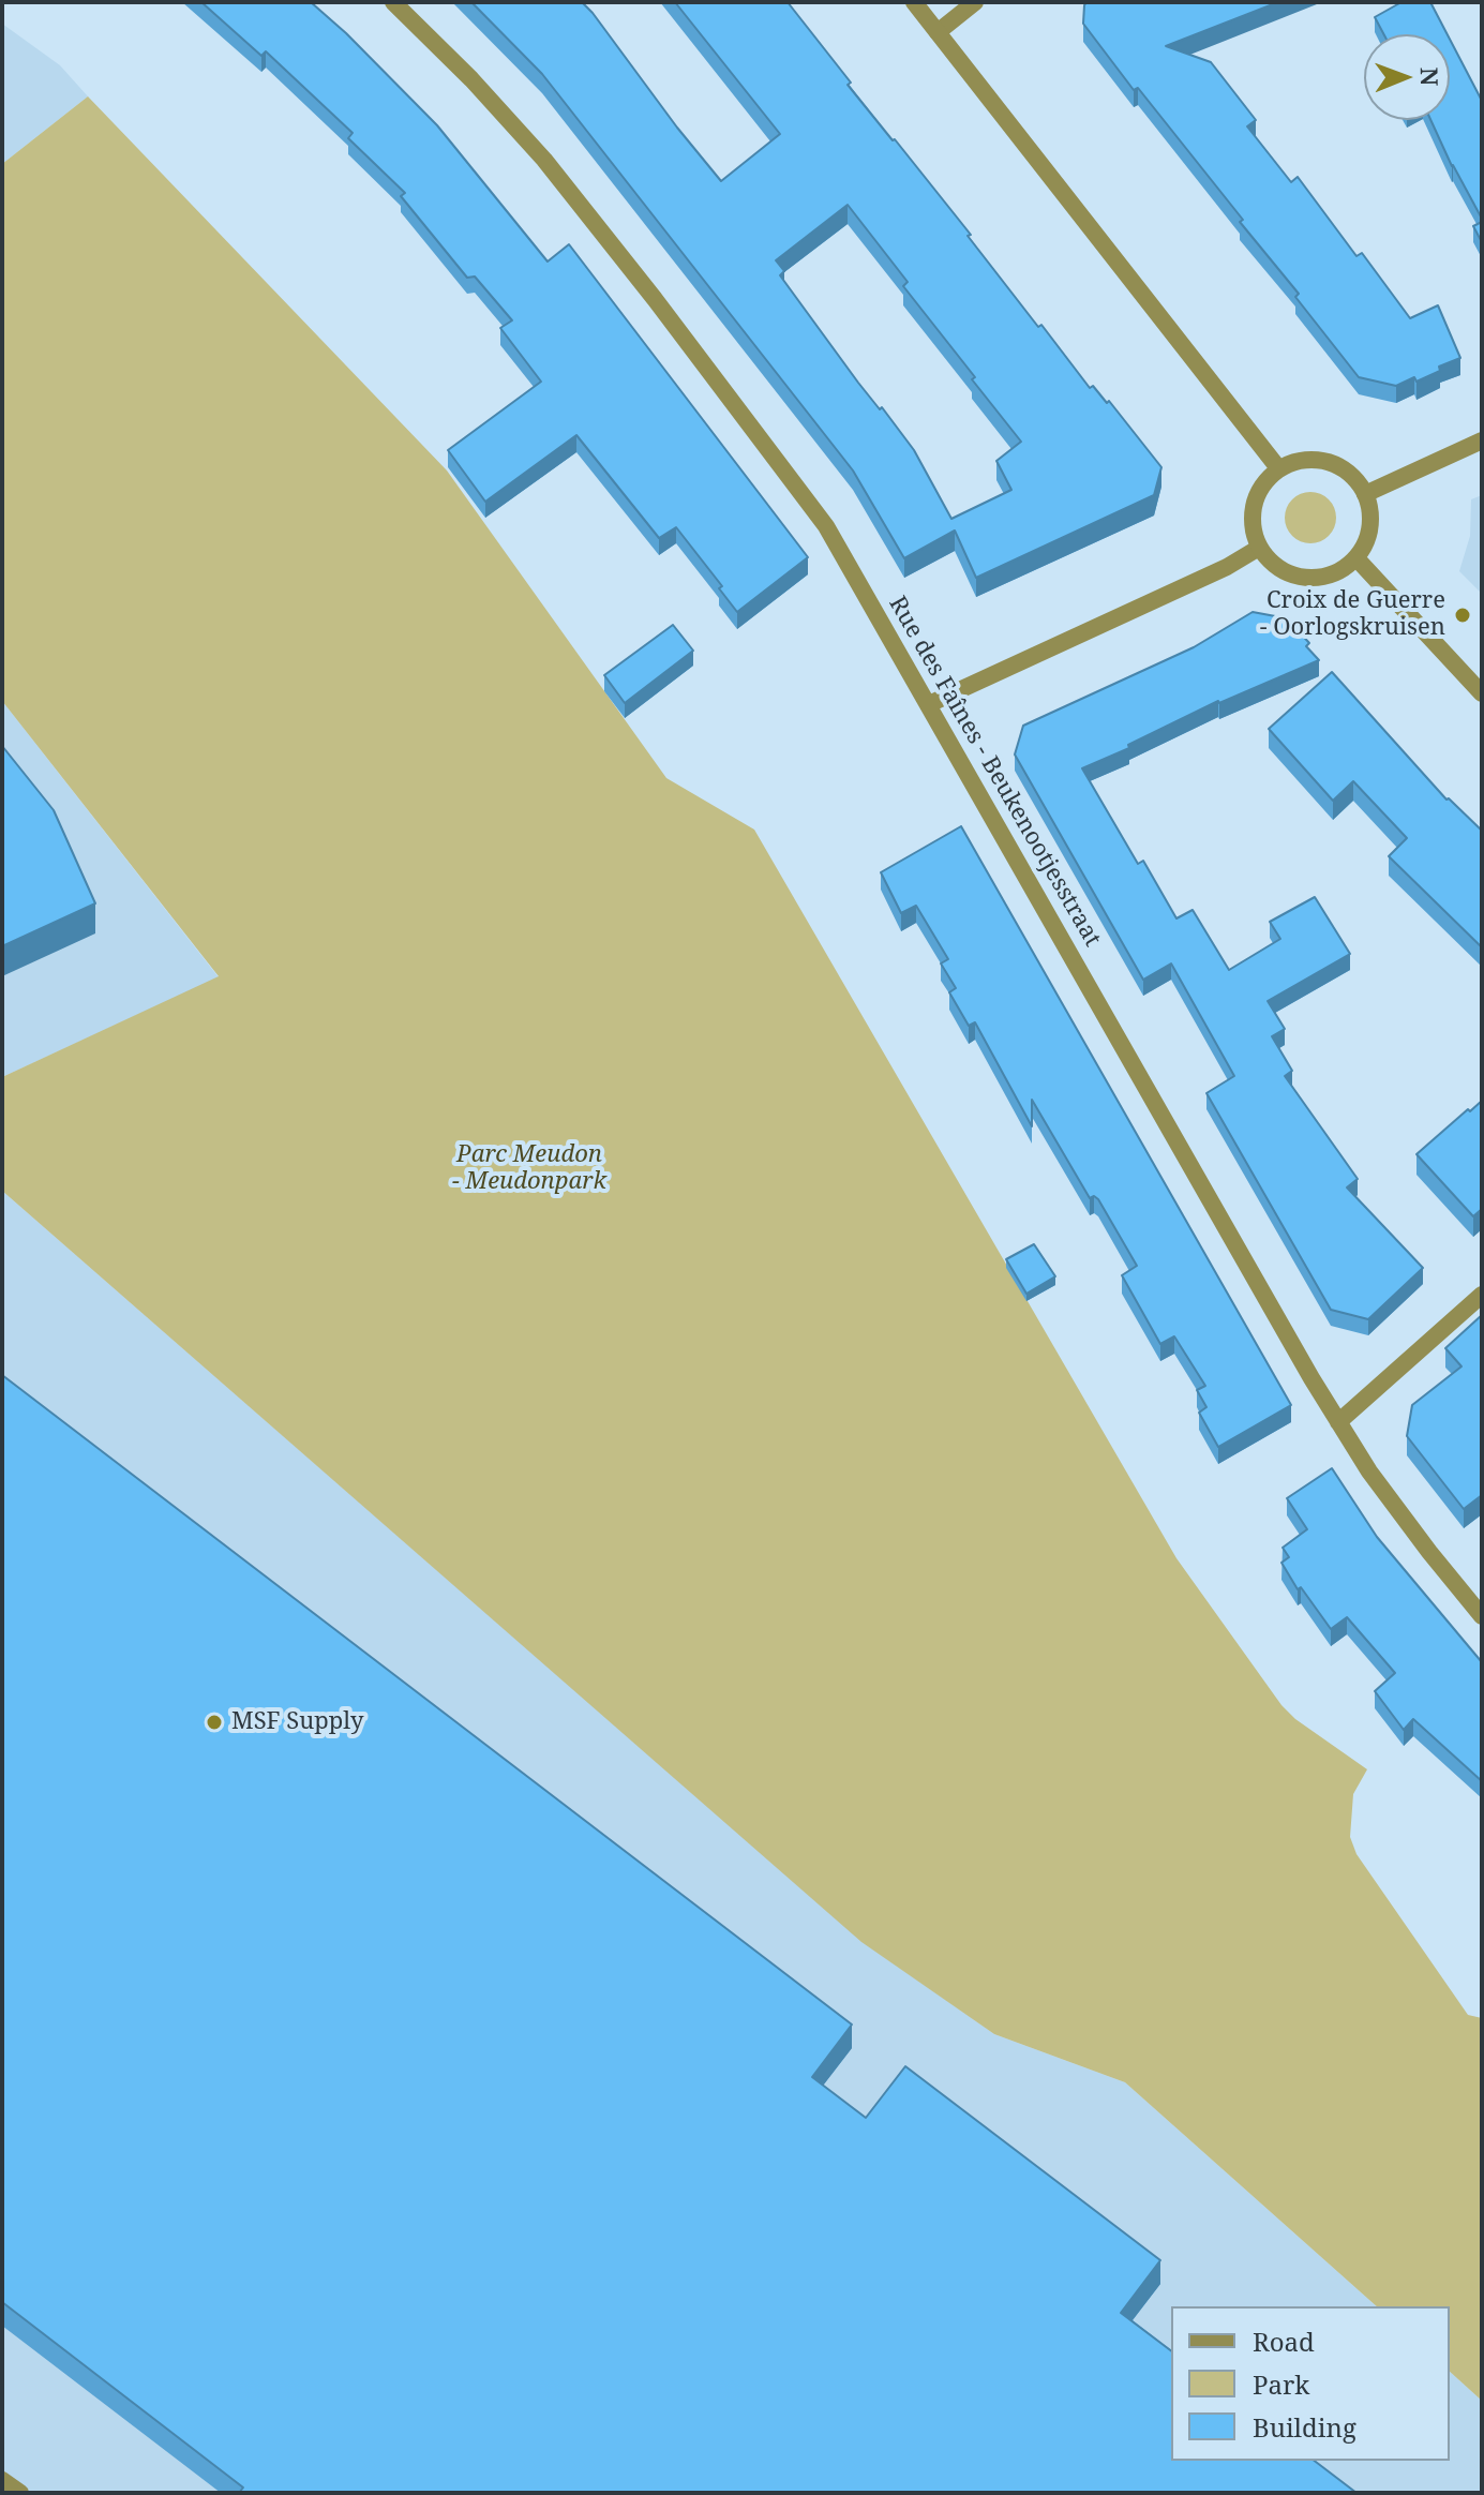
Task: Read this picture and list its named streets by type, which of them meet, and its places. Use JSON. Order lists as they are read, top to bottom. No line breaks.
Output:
{"streets":{"street":["Rue des Faînes - Beukenootjesstraat"]},"parks":["Parc Meudon - Meudonpark"],"places":["Croix de Guerre - Oorlogskruisen","MSF Supply"],"legend":["Road","Park","Building"],"north":"right"}
